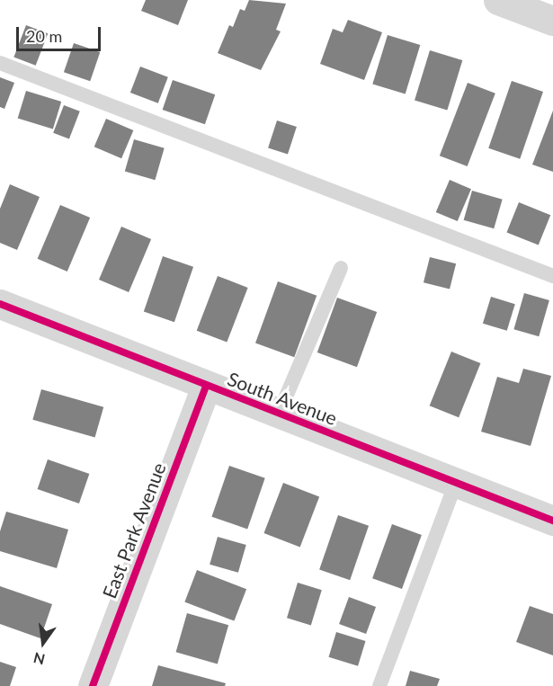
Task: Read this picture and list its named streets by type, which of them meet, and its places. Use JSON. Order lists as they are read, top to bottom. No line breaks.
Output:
{"streets":{"street":["South Avenue","East Park Avenue"]},"crossings":[["South Avenue","East Park Avenue"]],"scale_bar":"20 m","north":"bottom"}
